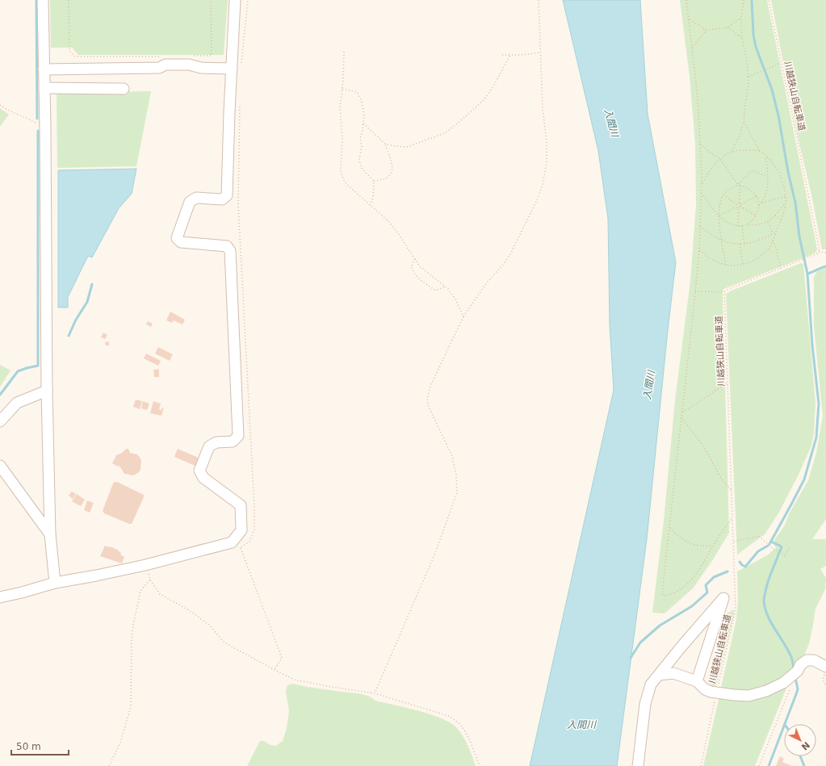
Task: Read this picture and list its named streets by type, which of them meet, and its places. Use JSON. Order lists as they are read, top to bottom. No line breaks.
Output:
{"streets":{"path":["川越狭山自転車道"]},"water":["入間川"],"scale_bar":"50 m","north":"bottom right"}
